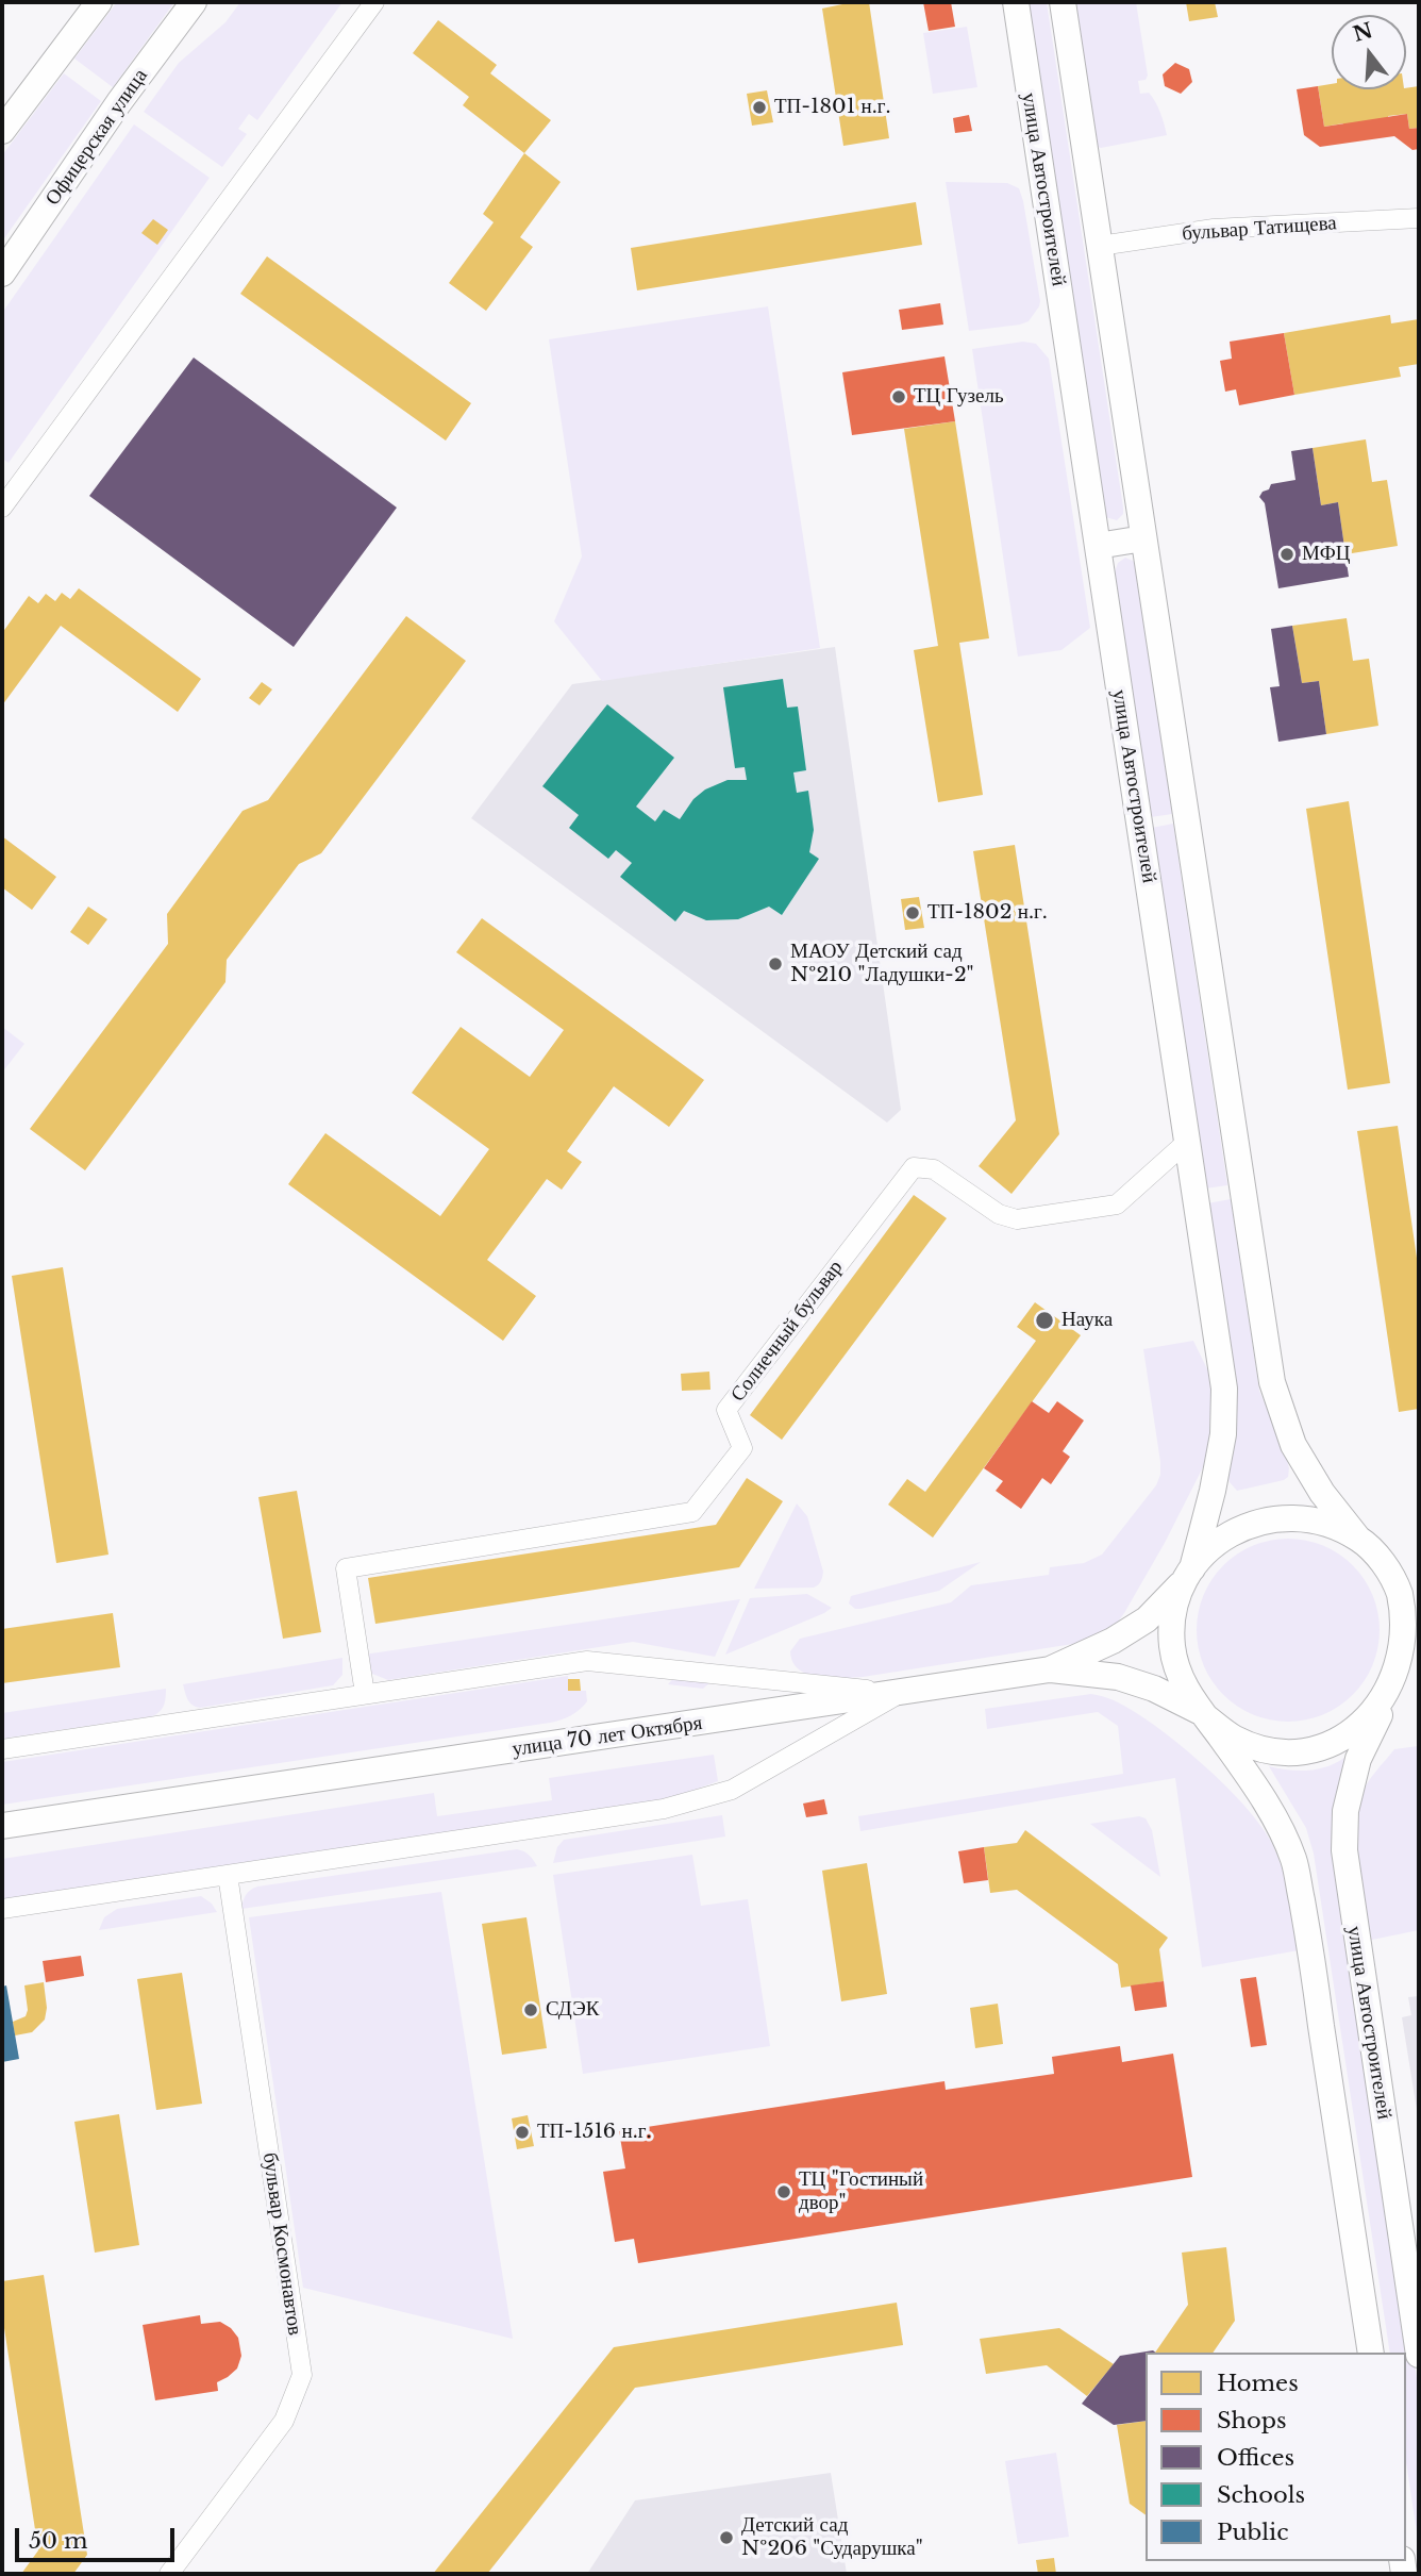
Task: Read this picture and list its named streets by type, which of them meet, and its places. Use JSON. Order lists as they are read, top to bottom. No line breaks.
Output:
{"streets":{"main road":["Офицерская улица","улица Автостроителей","улица 70 лет Октября"],"street":["бульвар Татищева","Солнечный бульвар","бульвар Космонавтов"]},"crossings":[["улица Автостроителей","Солнечный бульвар"],["улица Автостроителей","улица 70 лет Октября"]],"places":["ТП-1801 н.г.","ТЦ Гузель","МФЦ","ТП-1802 н.г.","МАОУ Детский сад №210 \"Ладушки-2\"","Наука","СДЭК","ТП-1516 н.г.","ТЦ \"Гостиный двор\"","Детский сад №206 \"Сударушка\""],"legend":["Homes","Shops","Offices","Schools","Public"],"scale_bar":"50 m","north":"top"}
